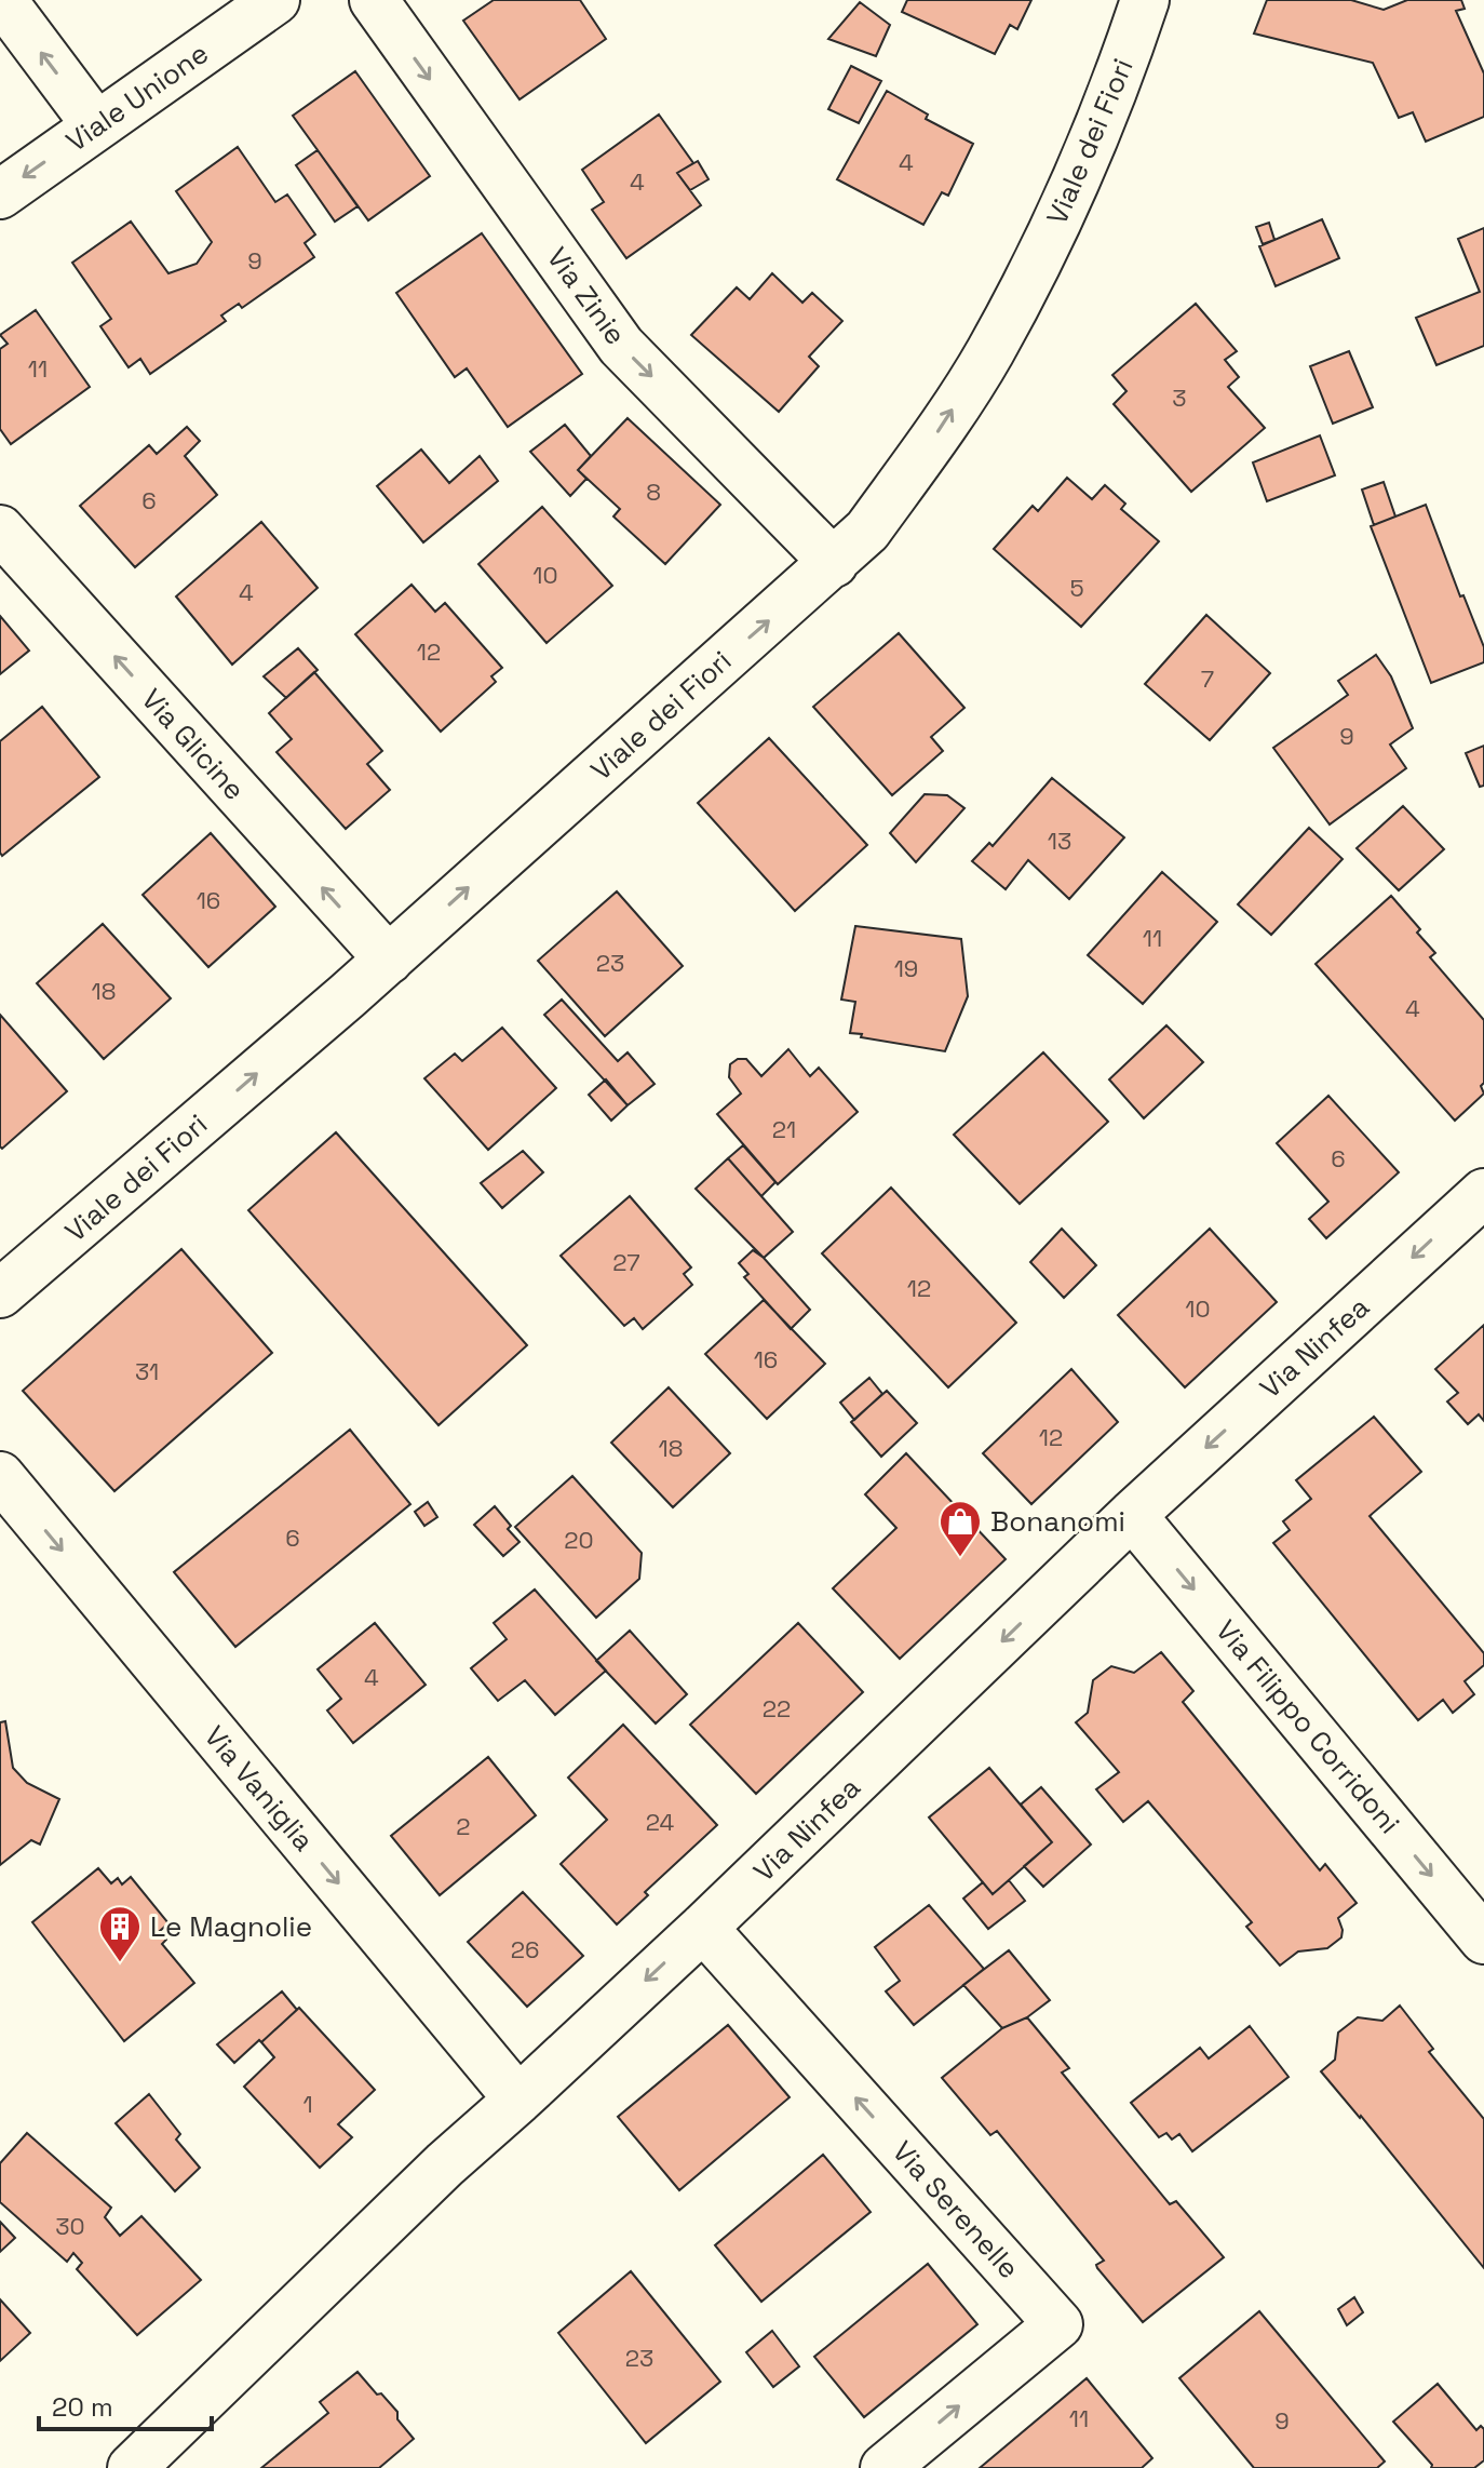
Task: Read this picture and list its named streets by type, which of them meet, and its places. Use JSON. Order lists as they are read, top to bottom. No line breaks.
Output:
{"streets":{"street":["Viale Unione","Viale dei Fiori","Via Zinie","Via Glicine","Via Ninfea","Via Filippo Corridoni","Via Vaniglia","Via Serenelle"]},"crossings":[["Viale dei Fiori","Via Zinie"],["Viale dei Fiori","Via Glicine"],["Via Ninfea","Via Filippo Corridoni"],["Via Ninfea","Via Vaniglia"],["Via Ninfea","Via Serenelle"]],"one_way":["Viale Unione","Viale dei Fiori","Via Zinie","Via Glicine","Via Ninfea","Via Filippo Corridoni","Via Vaniglia"],"places":{"shop":["Bonanomi"],"building":["Le Magnolie"]},"house_numbers":["4","4","9","11","3","8","6","10","5","4","12","7","9","13","16","11","23","19","18","4","21","6","27","12","10","16","31","12","18","6","20","4","22","24","2","26","1","30","23","11","9"],"scale_bar":"20 m"}
